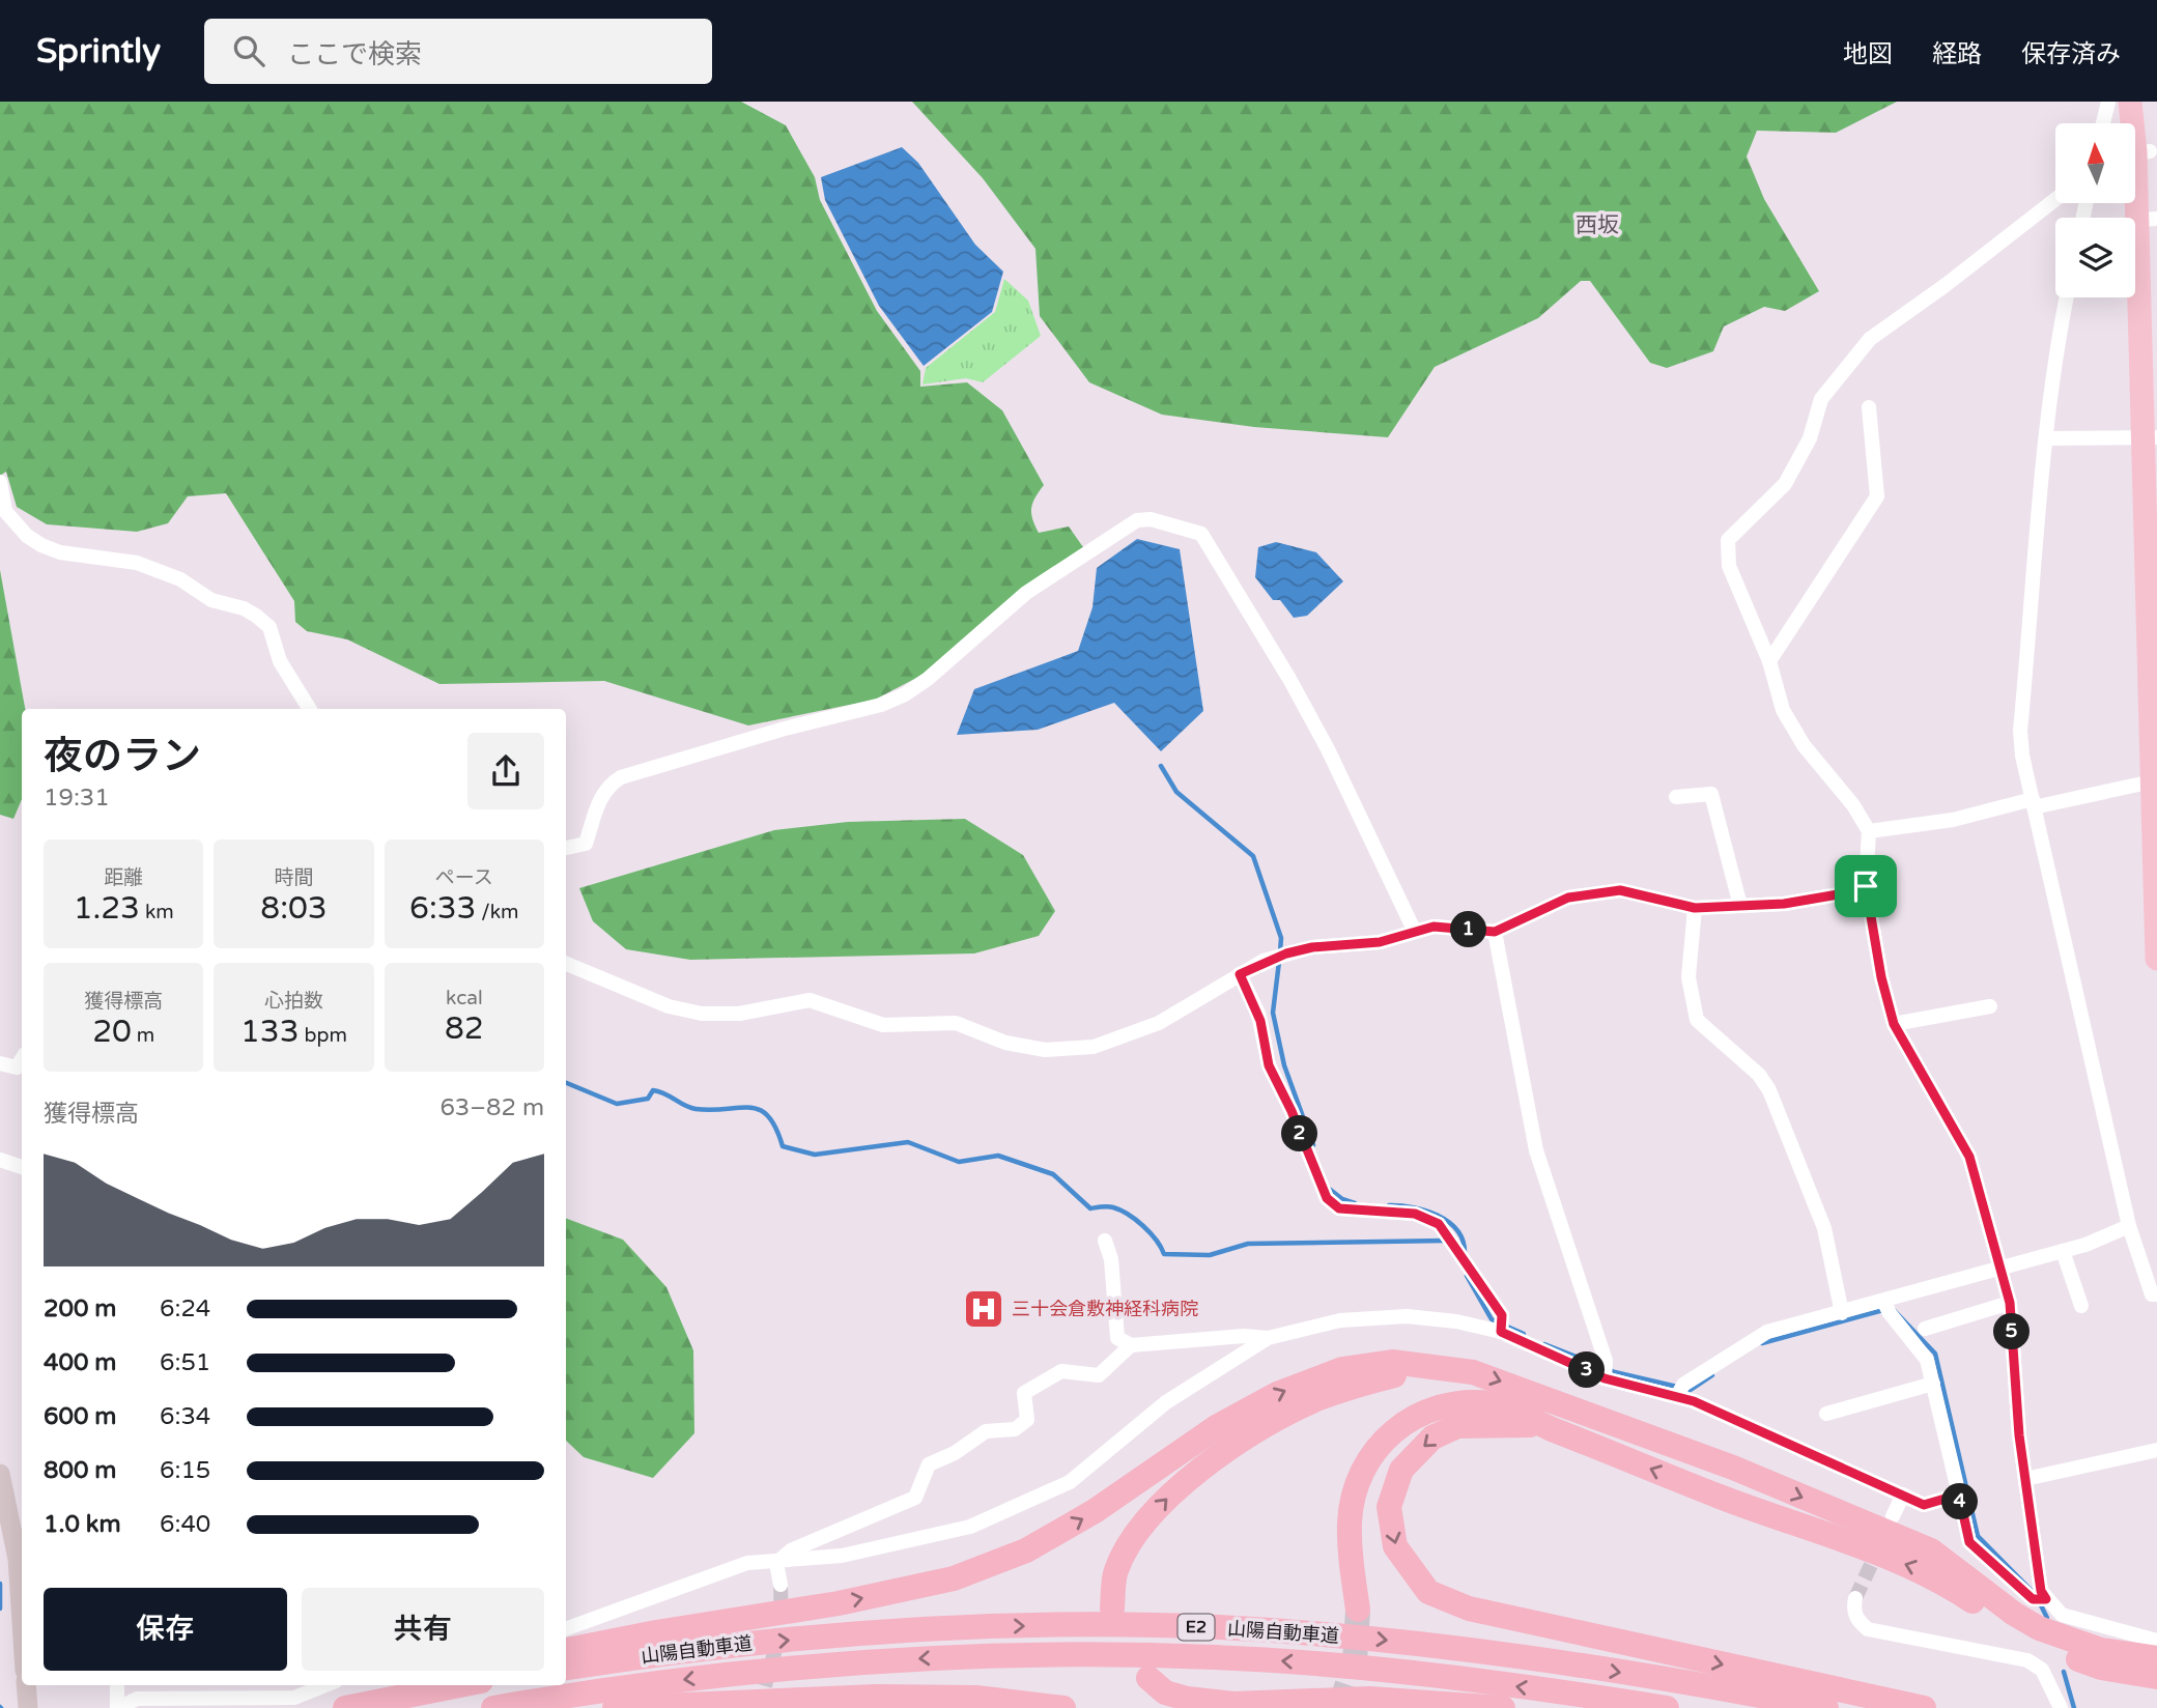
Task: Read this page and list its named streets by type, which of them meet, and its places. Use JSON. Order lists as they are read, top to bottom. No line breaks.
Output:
{"streets":{"highway":["E2","山陽自動車道"]},"districts":["西坂"],"places":{"hospital":["三十会倉敷神経科病院"]},"north":"top","page":{"header":"Sprintly","search":"ここで検索","nav":["地図","経路","保存済み"],"heading":["夜のラン","19:31"],"stats":[["距離","1.23 km"],["時間","8:03"],["ペース","6:33 /km"],["獲得標高","20 m"],["心拍数","133 bpm"],["kcal","82"]],"pins":["1","2","5","3","4"],"chart":["獲得標高","63–82 m"],"list":[{"name":"200 m","note":"6:24"},{"name":"400 m","note":"6:51"},{"name":"600 m","note":"6:34"},{"name":"800 m","note":"6:15"},{"name":"1.0 km","note":"6:40"}],"buttons":["保存","共有"]}}
